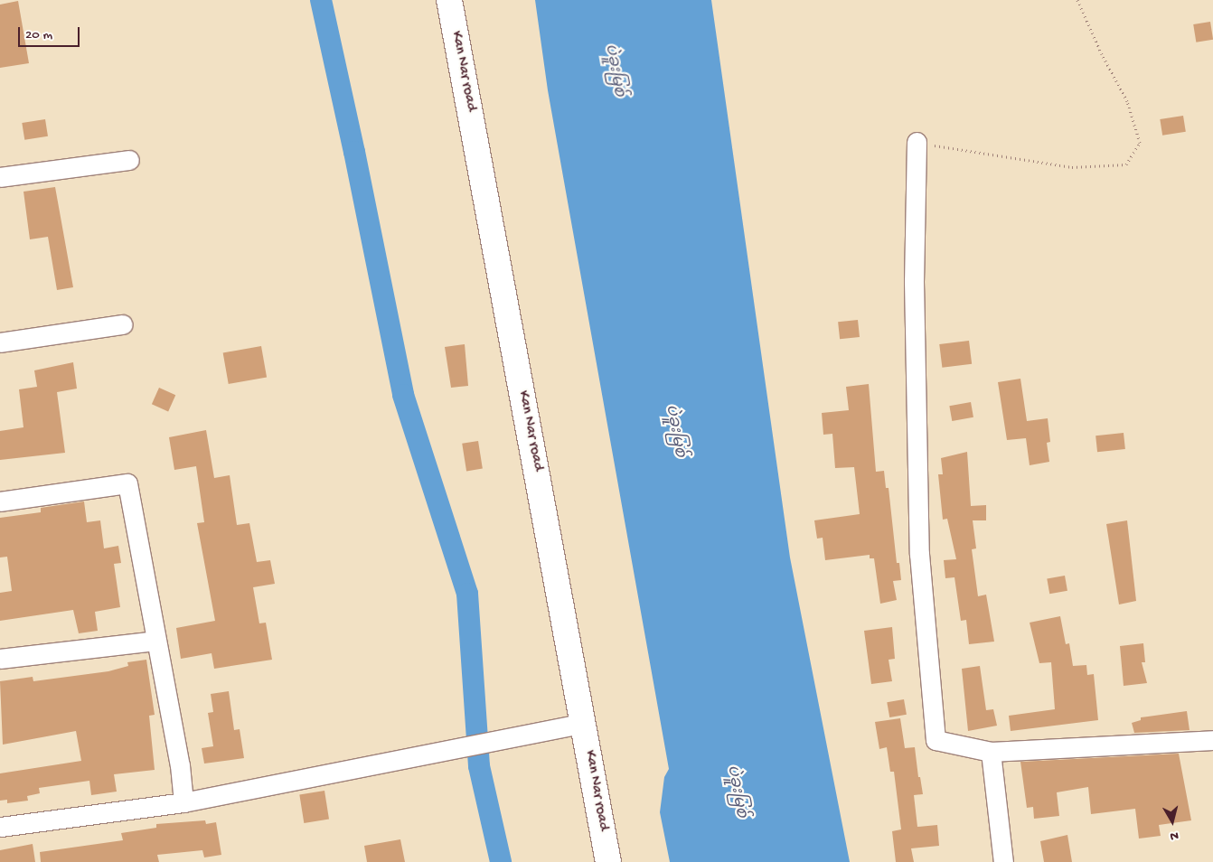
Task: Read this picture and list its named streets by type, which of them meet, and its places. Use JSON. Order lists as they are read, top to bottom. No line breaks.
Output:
{"streets":{"street":["Kan Nar road"]},"water":["ပဲခူးမြစ်"],"scale_bar":"20 m","north":"bottom"}
